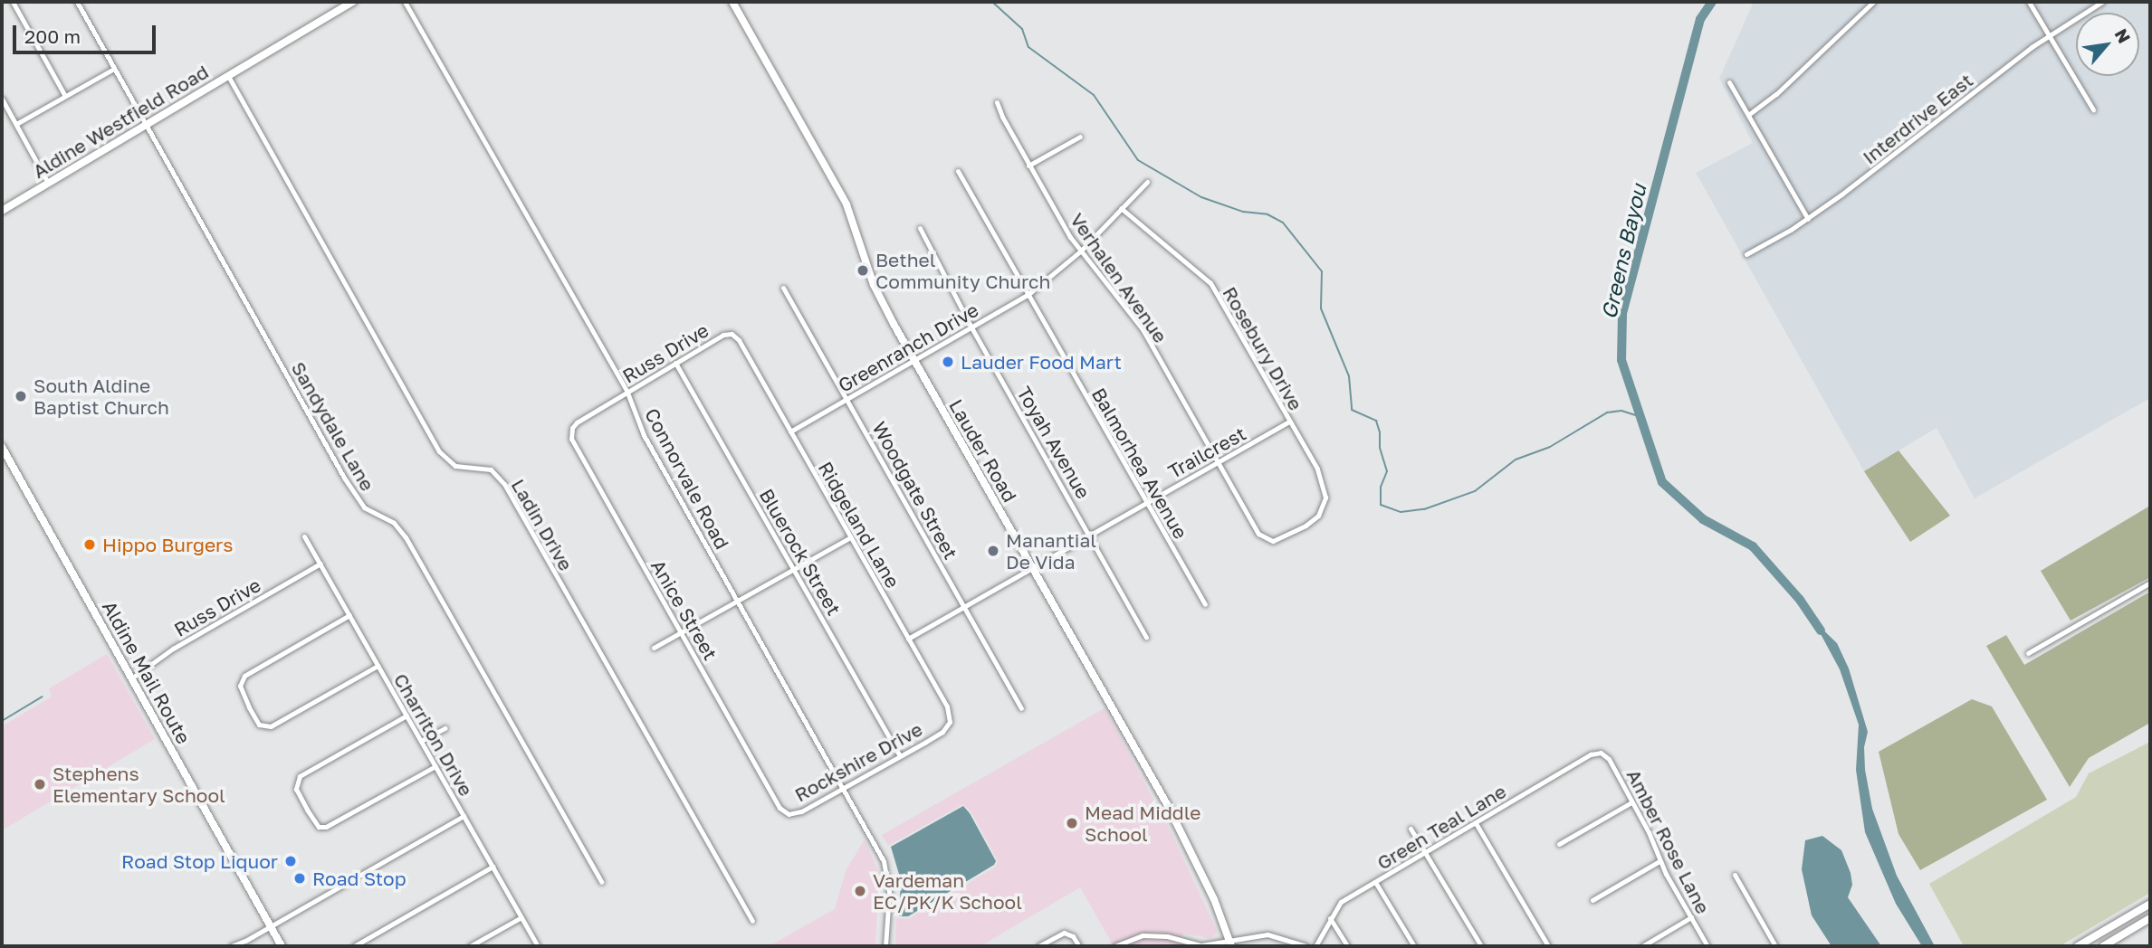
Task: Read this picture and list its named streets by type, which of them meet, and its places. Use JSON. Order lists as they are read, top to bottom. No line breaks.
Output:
{"streets":{"main road":["Aldine Westfield Road","Lauder Road","Aldine Mail Route"],"street":["Interdrive East","Verhalen Avenue","Greenranch Drive","Rosebury Drive","Russ Drive","Sandydale Lane","Toyah Avenue","Trailcrest","Balmorhea Avenue","Connorvale Road","Woodgate Street","Ladin Drive","Ridgeland Lane","Bluerock Street","Anice Street","Charriton Drive","Rockshire Drive","Green Teal Lane","Amber Rose Lane"]},"crossings":[["Aldine Westfield Road","Sandydale Lane"],["Aldine Westfield Road","Ladin Drive"],["Verhalen Avenue","Greenranch Drive"],["Verhalen Avenue","Rosebury Drive"],["Verhalen Avenue","Trailcrest"],["Greenranch Drive","Rosebury Drive"],["Greenranch Drive","Toyah Avenue"],["Greenranch Drive","Lauder Road"],["Greenranch Drive","Balmorhea Avenue"],["Greenranch Drive","Woodgate Street"],["Greenranch Drive","Ridgeland Lane"],["Rosebury Drive","Trailcrest"],["Russ Drive","Connorvale Road"],["Russ Drive","Ridgeland Lane"],["Russ Drive","Bluerock Street"],["Russ Drive","Anice Street"],["Russ Drive","Aldine Mail Route"],["Russ Drive","Charriton Drive"],["Toyah Avenue","Trailcrest"],["Lauder Road","Trailcrest"],["Trailcrest","Balmorhea Avenue"],["Trailcrest","Woodgate Street"],["Trailcrest","Ridgeland Lane"],["Connorvale Road","Rockshire Drive"],["Ridgeland Lane","Rockshire Drive"],["Bluerock Street","Rockshire Drive"],["Anice Street","Rockshire Drive"],["Green Teal Lane","Amber Rose Lane"]],"water":["Greens Bayou"],"places":["Bethel Community Church","Lauder Food Mart","South Aldine Baptist Church","Hippo Burgers","Manantial De Vida","Stephens Elementary School","Mead Middle School","Road Stop Liquor","Road Stop","Vardeman EC/PK/K School"],"scale_bar":"200 m","north":"top right"}
